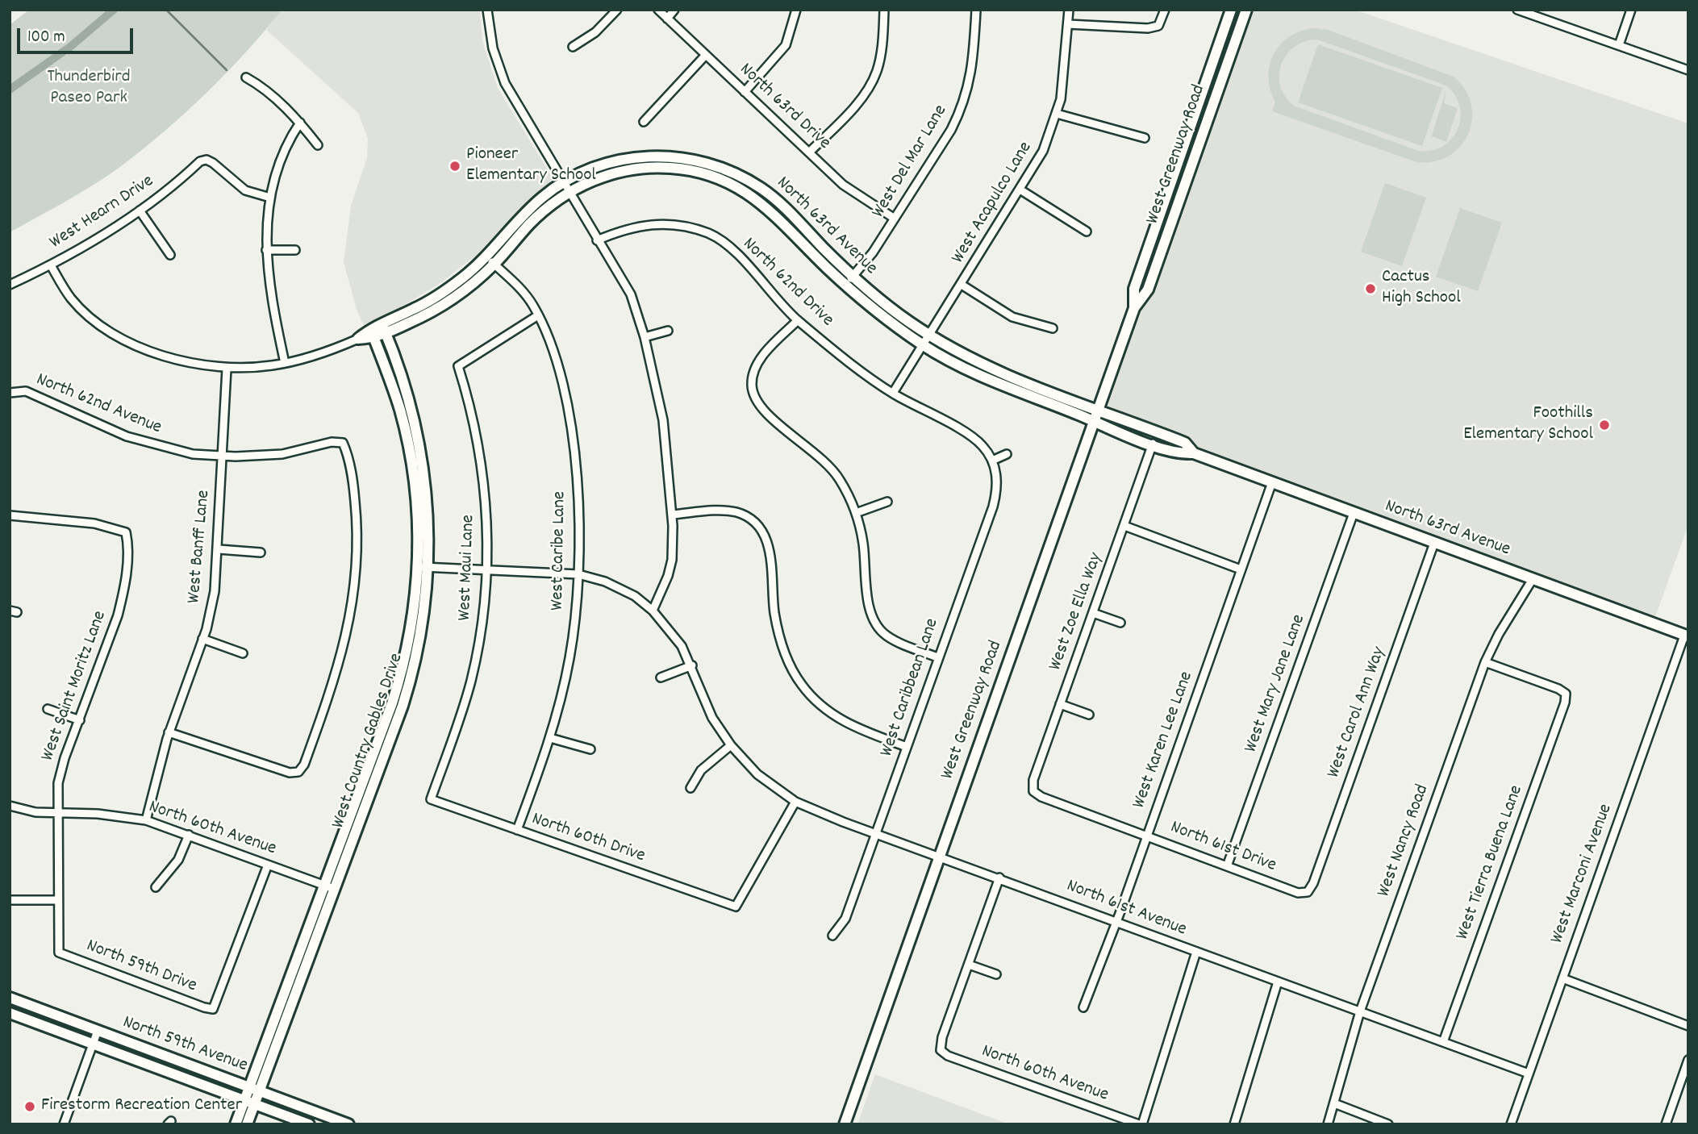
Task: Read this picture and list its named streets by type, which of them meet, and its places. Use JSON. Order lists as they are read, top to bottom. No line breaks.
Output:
{"streets":{"street":["North 63rd Drive","West Greenway Road","West Del Mar Lane","West Acapulco Lane","West Hearn Drive","North 63rd Avenue","North 62nd Drive","North 62nd Avenue","West Banff Lane","West Caribe Lane","West Maui Lane","West Zoe Ella Way","West Mary Jane Lane","West Saint Moritz Lane","West Caribbean Lane","West Carol Ann Way","West Karen Lee Lane","West Country Gables Drive","North 60th Avenue","North 60th Drive","West Nancy Road","North 61st Drive","West Tierra Buena Lane","West Marconi Avenue","North 61st Avenue","North 59th Drive","North 59th Avenue"]},"crossings":[["North 63rd Drive","West Del Mar Lane"],["West Greenway Road","North 63rd Avenue"],["West Greenway Road","North 61st Avenue"],["West Del Mar Lane","North 63rd Avenue"],["West Acapulco Lane","North 63rd Avenue"],["West Acapulco Lane","North 62nd Drive"],["West Hearn Drive","North 63rd Avenue"],["North 63rd Avenue","West Banff Lane"],["North 63rd Avenue","West Caribe Lane"],["North 63rd Avenue","West Zoe Ella Way"],["North 63rd Avenue","West Mary Jane Lane"],["North 63rd Avenue","West Carol Ann Way"],["North 63rd Avenue","West Karen Lee Lane"],["North 63rd Avenue","West Country Gables Drive"],["North 63rd Avenue","West Nancy Road"],["North 63rd Avenue","West Marconi Avenue"],["North 62nd Drive","West Caribbean Lane"],["North 62nd Avenue","West Banff Lane"],["West Banff Lane","North 60th Avenue"],["West Caribe Lane","West Maui Lane"],["West Caribe Lane","North 60th Drive"],["West Caribe Lane","North 61st Avenue"],["West Maui Lane","North 60th Drive"],["West Maui Lane","North 61st Avenue"],["West Zoe Ella Way","North 61st Drive"],["West Mary Jane Lane","North 61st Drive"],["West Saint Moritz Lane","North 60th Avenue"],["West Saint Moritz Lane","North 59th Drive"],["West Caribbean Lane","North 61st Avenue"],["West Carol Ann Way","North 61st Drive"],["West Karen Lee Lane","North 61st Drive"],["West Karen Lee Lane","North 61st Avenue"],["West Country Gables Drive","North 60th Avenue"],["West Country Gables Drive","North 61st Avenue"],["West Country Gables Drive","North 59th Avenue"],["North 60th Avenue","North 59th Drive"],["North 60th Drive","North 61st Avenue"],["West Nancy Road","West Tierra Buena Lane"],["West Nancy Road","North 61st Avenue"],["West Tierra Buena Lane","North 61st Avenue"],["West Marconi Avenue","North 61st Avenue"]],"parks":["Thunderbird Paseo Park"],"places":["Pioneer Elementary School","Cactus High School","Foothills Elementary School","Firestorm Recreation Center"],"scale_bar":"100 m"}
